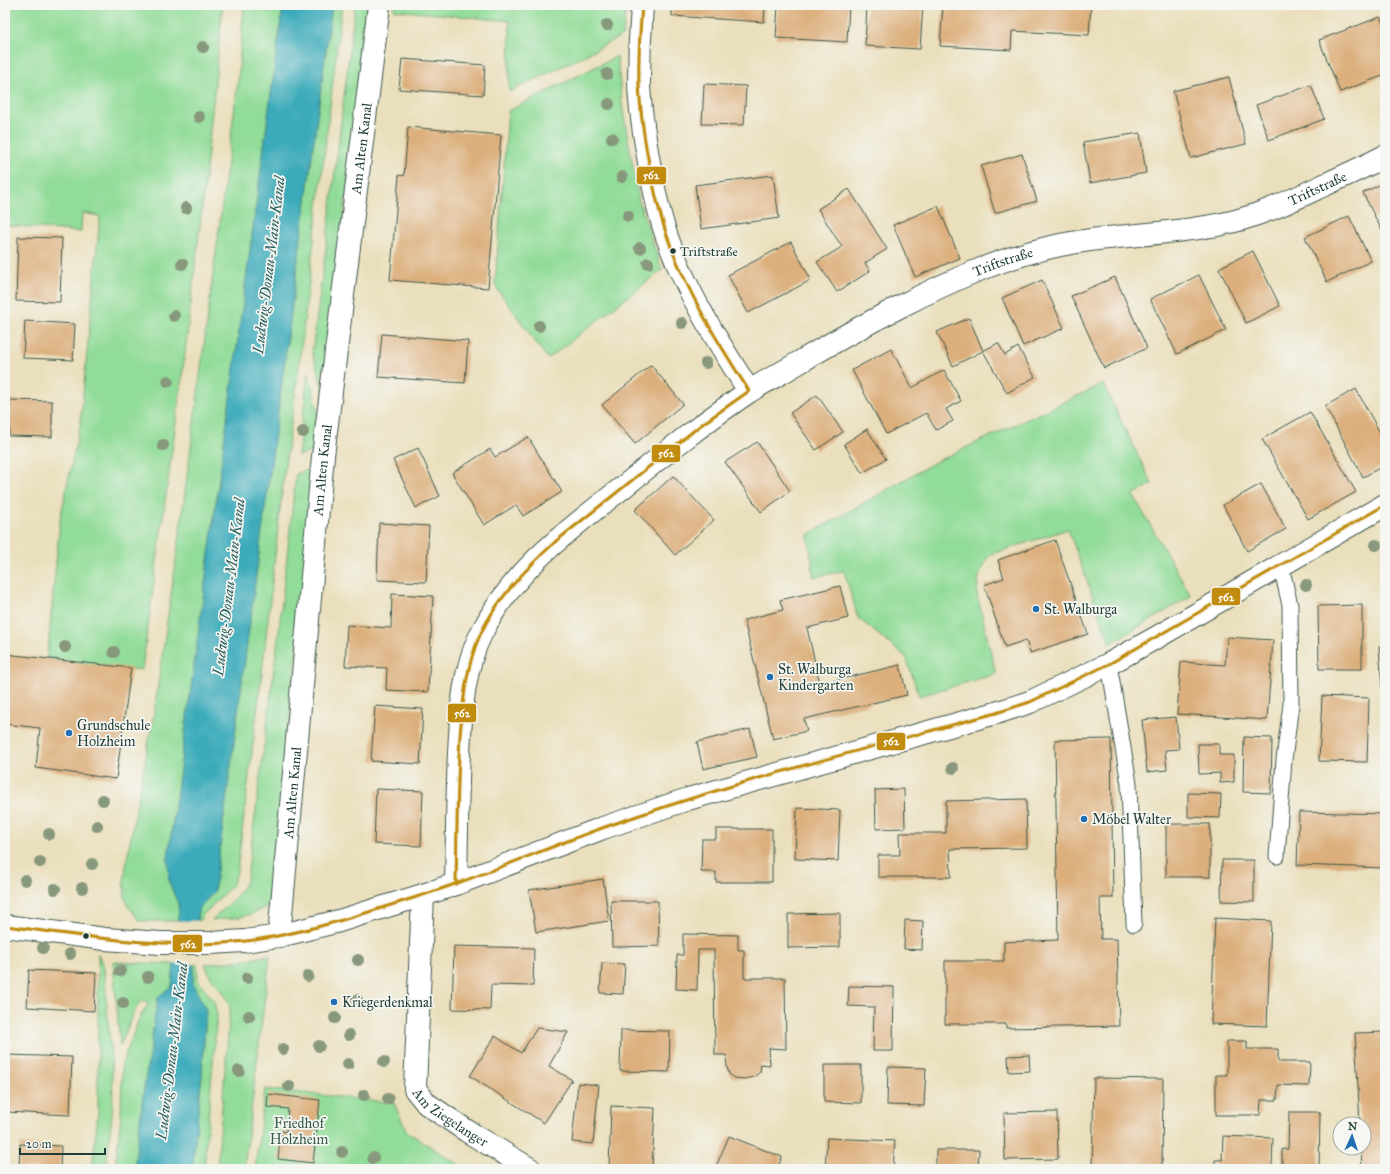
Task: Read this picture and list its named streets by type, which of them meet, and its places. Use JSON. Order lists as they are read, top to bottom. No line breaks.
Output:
{"streets":{"street":["Am Alten Kanal","Triftstraße","Am Ziegelanger"]},"water":["Ludwig-Donau-Main-Kanal"],"parks":["Friedhof Holzheim"],"places":["Triftstraße","St. Walburga","St. Walburga Kindergarten","Grundschule Holzheim","Möbel Walter","Kriegerdenkmal"],"lines":["transit line 562"],"scale_bar":"20 m","north":"top"}
